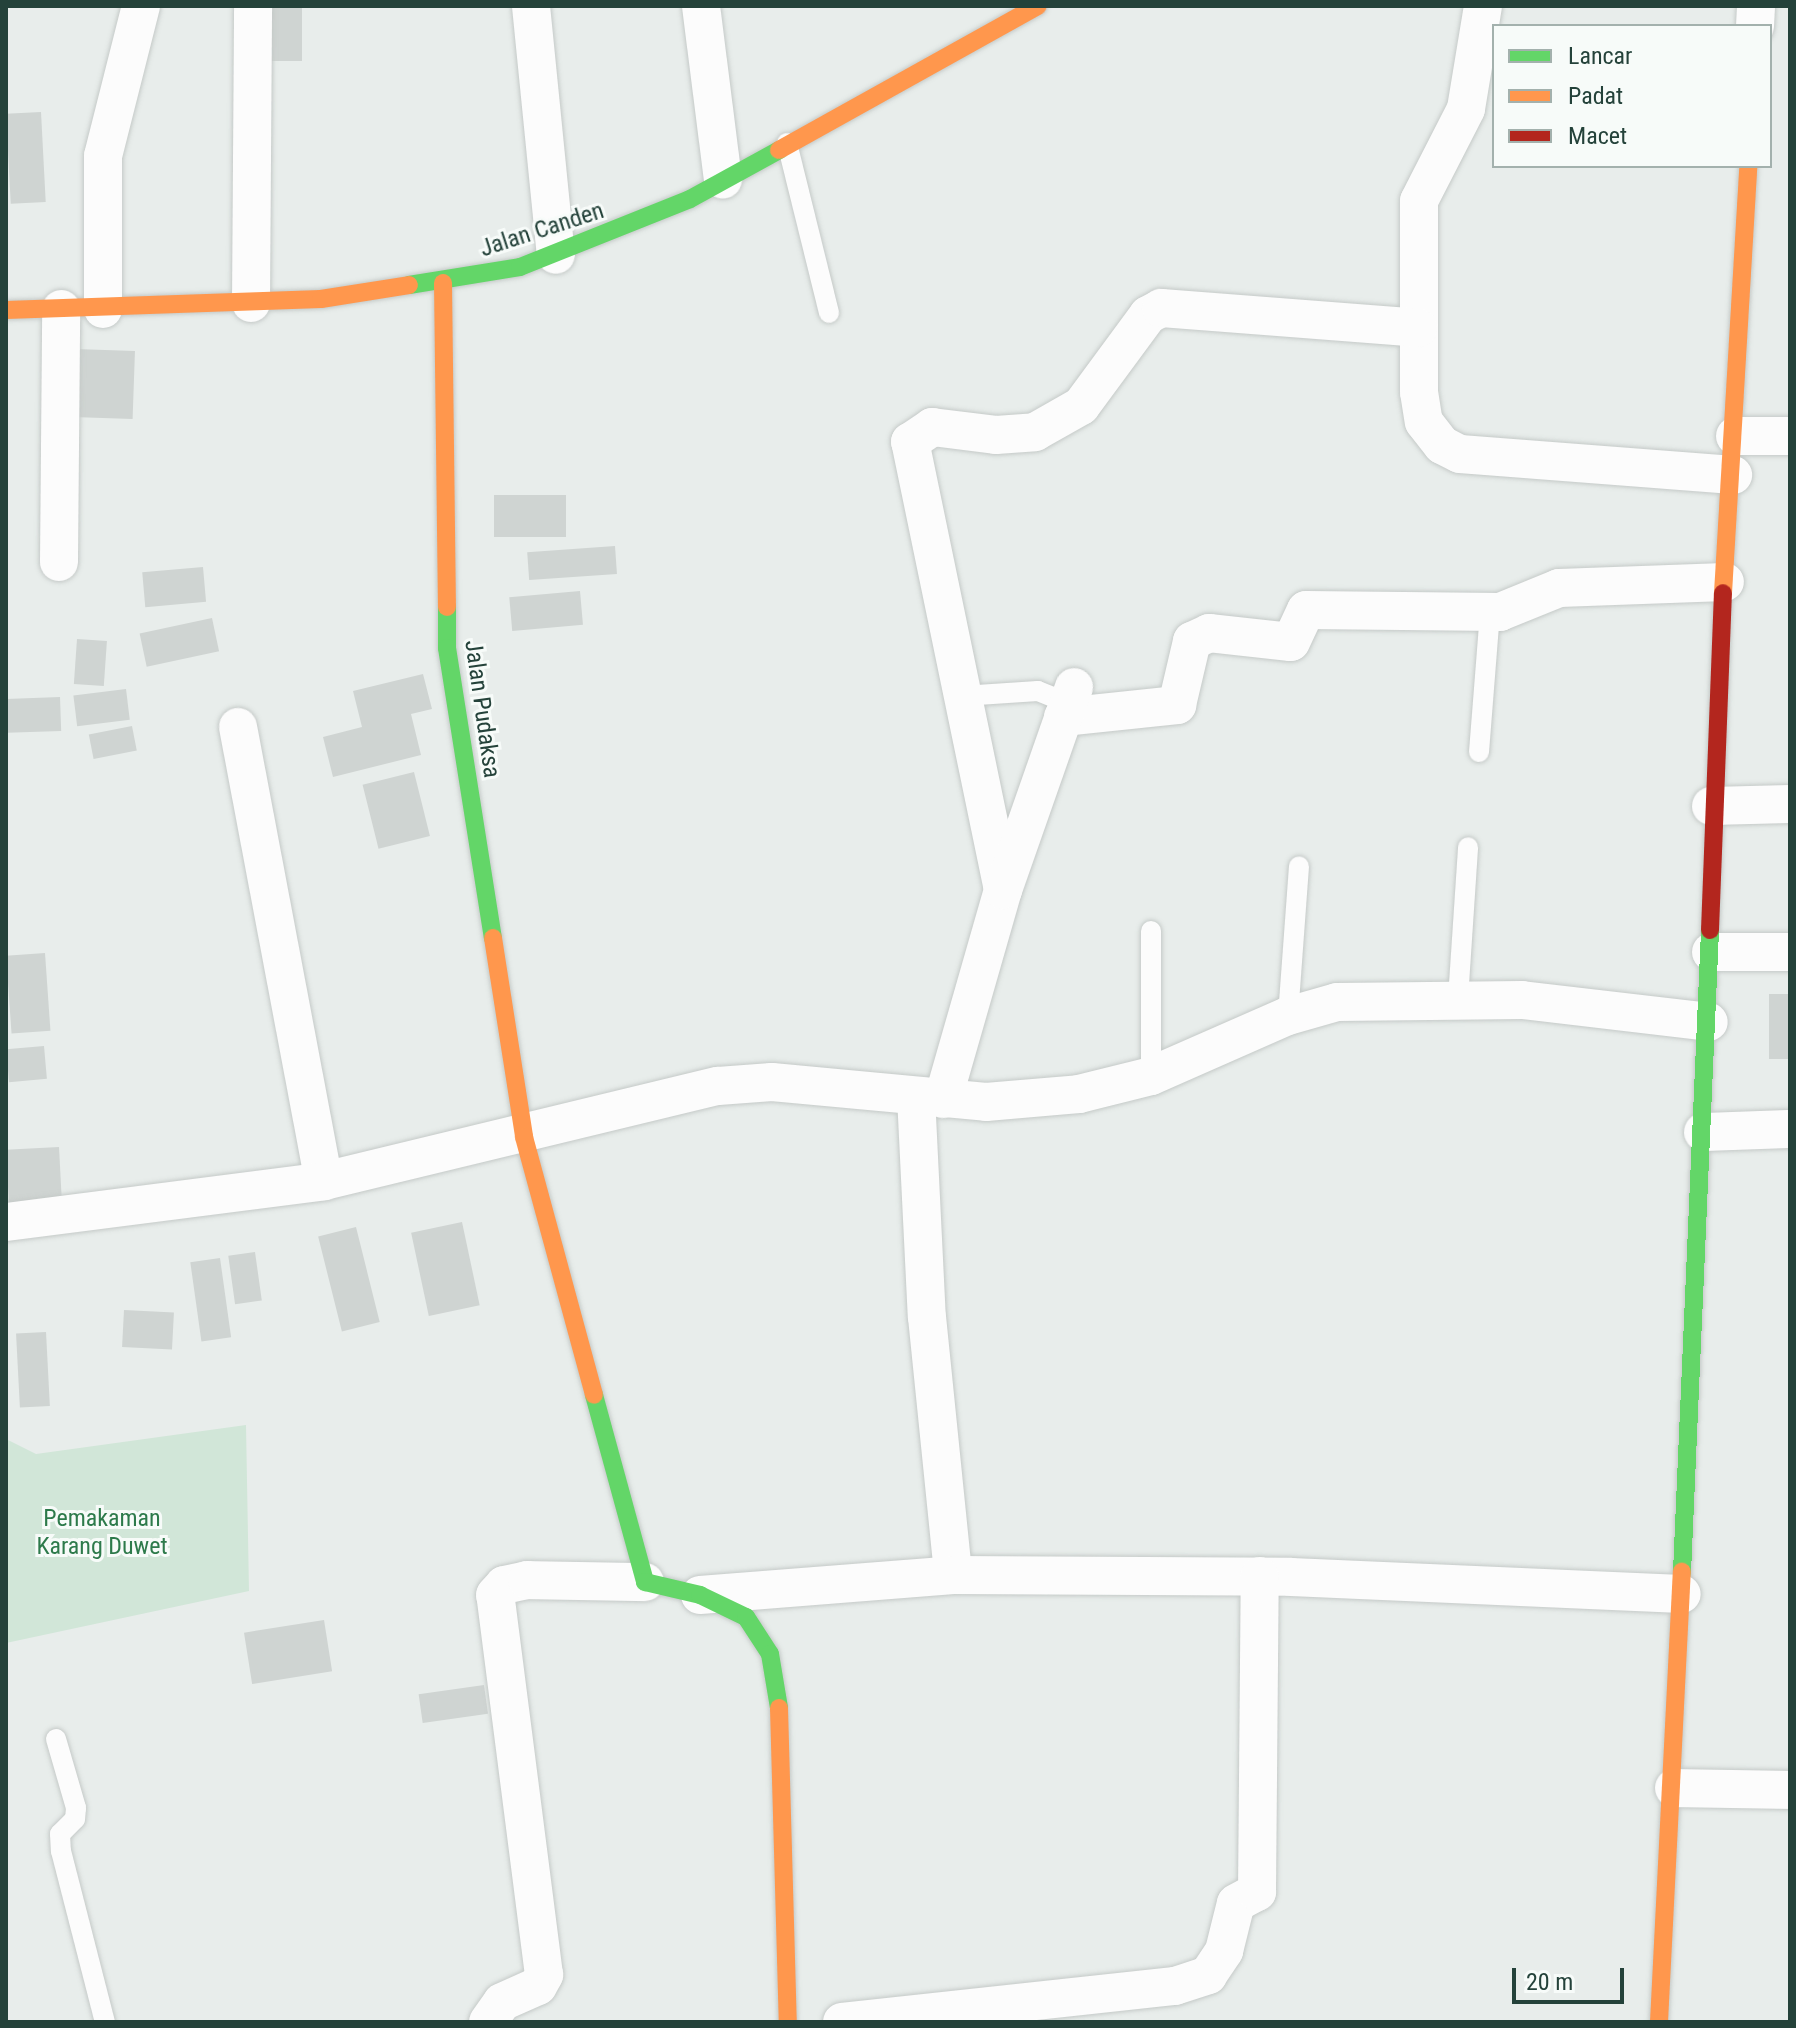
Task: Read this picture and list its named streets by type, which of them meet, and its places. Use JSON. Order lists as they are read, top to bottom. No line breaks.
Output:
{"streets":{"street":["Jalan Canden","Jalan Pudaksa"]},"crossings":[["Jalan Canden","Jalan Pudaksa"]],"parks":["Pemakaman Karang Duwet"],"legend":["Lancar","Padat","Macet"],"scale_bar":"20 m"}
